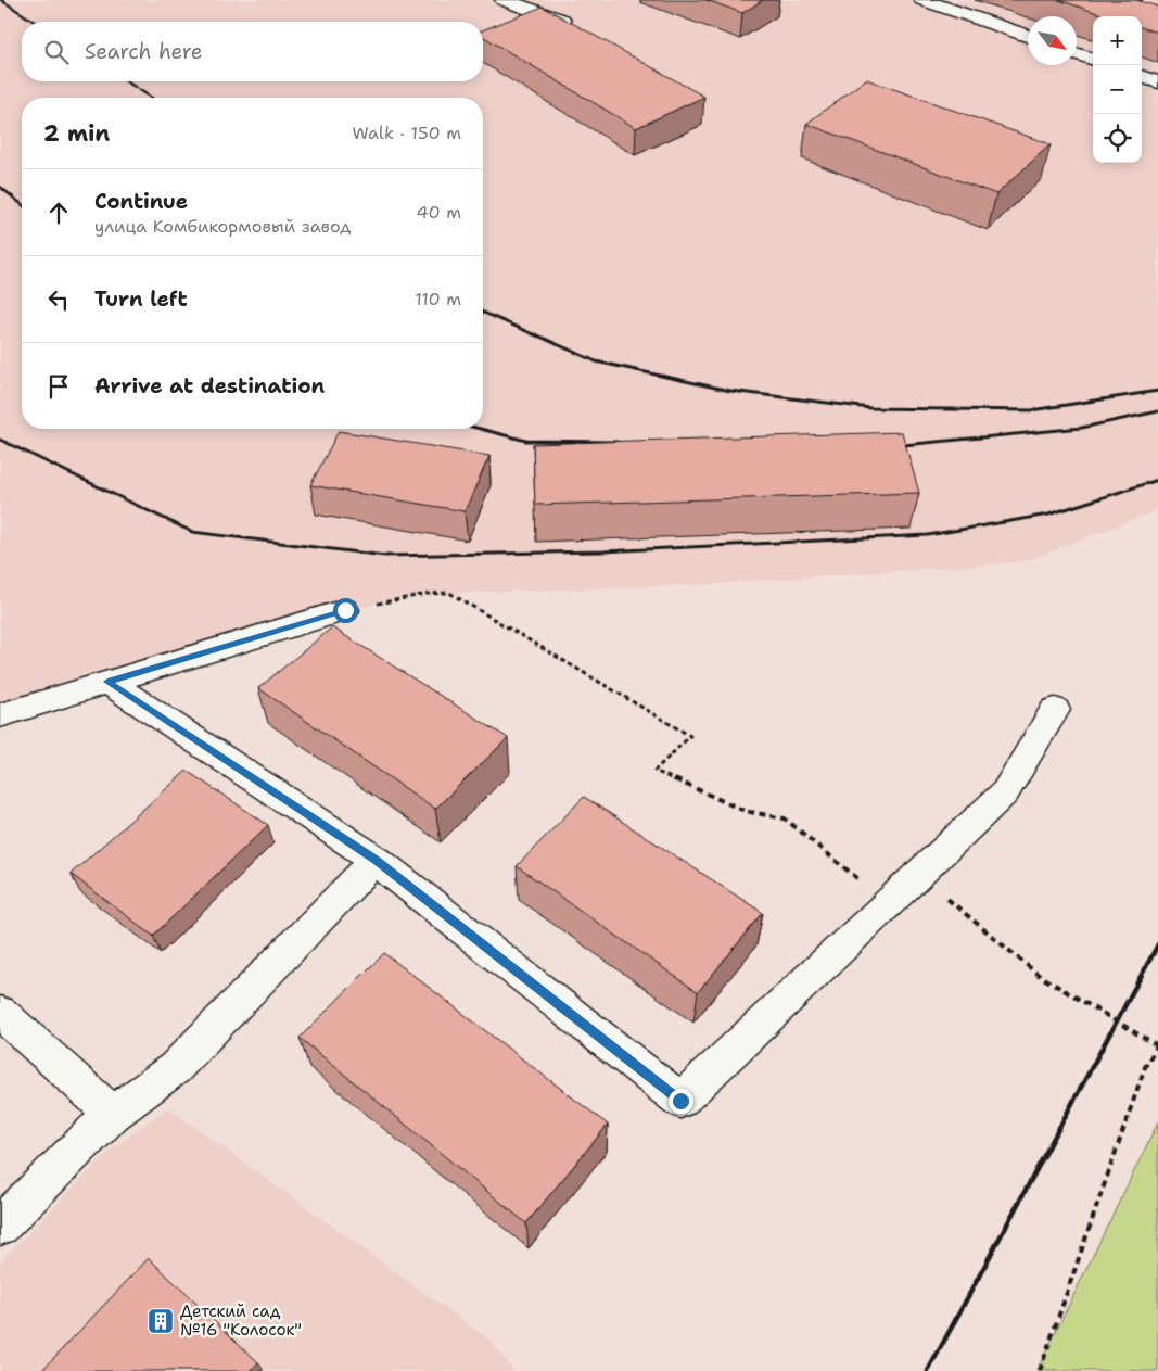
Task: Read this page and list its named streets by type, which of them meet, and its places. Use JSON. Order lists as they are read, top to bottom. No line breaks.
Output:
{"places":{"building":["Детский сад №16 \"Колосок\""]},"north":"bottom right","page":{"map_buttons":["+","−"],"search":"Search here","heading":["2 min","Walk · 150 m"],"list":[["Continue","улица Комбикормовый завод","40 m"],["Turn left","110 m"],"Arrive at destination"]}}
